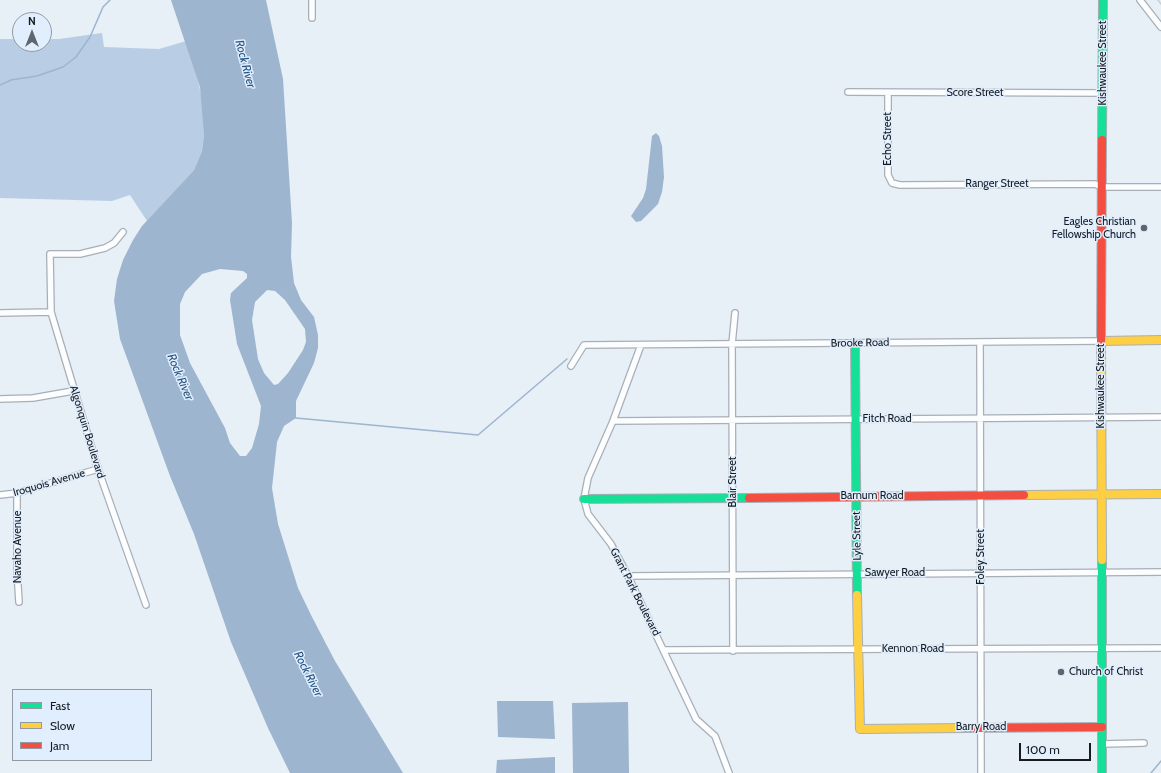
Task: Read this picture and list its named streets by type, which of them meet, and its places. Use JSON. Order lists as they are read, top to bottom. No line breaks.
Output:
{"streets":{"street":["Kishwaukee Street","Score Street","Echo Street","Ranger Street","Brooke Road","Fitch Road","Algonquin Boulevard","Blair Street","Iroquois Avenue","Barnum Road","Lyle Street","Navaho Avenue","Foley Street","Sawyer Road","Grant Park Boulevard","Kennon Road","Barry Road"]},"crossings":[["Kishwaukee Street","Score Street"],["Kishwaukee Street","Ranger Street"],["Kishwaukee Street","Brooke Road"],["Kishwaukee Street","Fitch Road"],["Kishwaukee Street","Barnum Road"],["Kishwaukee Street","Sawyer Road"],["Kishwaukee Street","Kennon Road"],["Kishwaukee Street","Barry Road"],["Score Street","Echo Street"],["Echo Street","Ranger Street"],["Brooke Road","Blair Street"],["Brooke Road","Lyle Street"],["Brooke Road","Foley Street"],["Fitch Road","Blair Street"],["Fitch Road","Lyle Street"],["Fitch Road","Foley Street"],["Algonquin Boulevard","Iroquois Avenue"],["Blair Street","Barnum Road"],["Blair Street","Sawyer Road"],["Blair Street","Kennon Road"],["Iroquois Avenue","Navaho Avenue"],["Barnum Road","Lyle Street"],["Barnum Road","Foley Street"],["Barnum Road","Grant Park Boulevard"],["Lyle Street","Sawyer Road"],["Lyle Street","Kennon Road"],["Lyle Street","Barry Road"],["Foley Street","Sawyer Road"],["Foley Street","Kennon Road"],["Foley Street","Barry Road"],["Sawyer Road","Grant Park Boulevard"],["Grant Park Boulevard","Kennon Road"]],"water":["Rock River"],"places":["Eagles Christian Fellowship Church","Church of Christ"],"legend":["Fast","Slow","Jam"],"scale_bar":"100 m","north":"top"}
